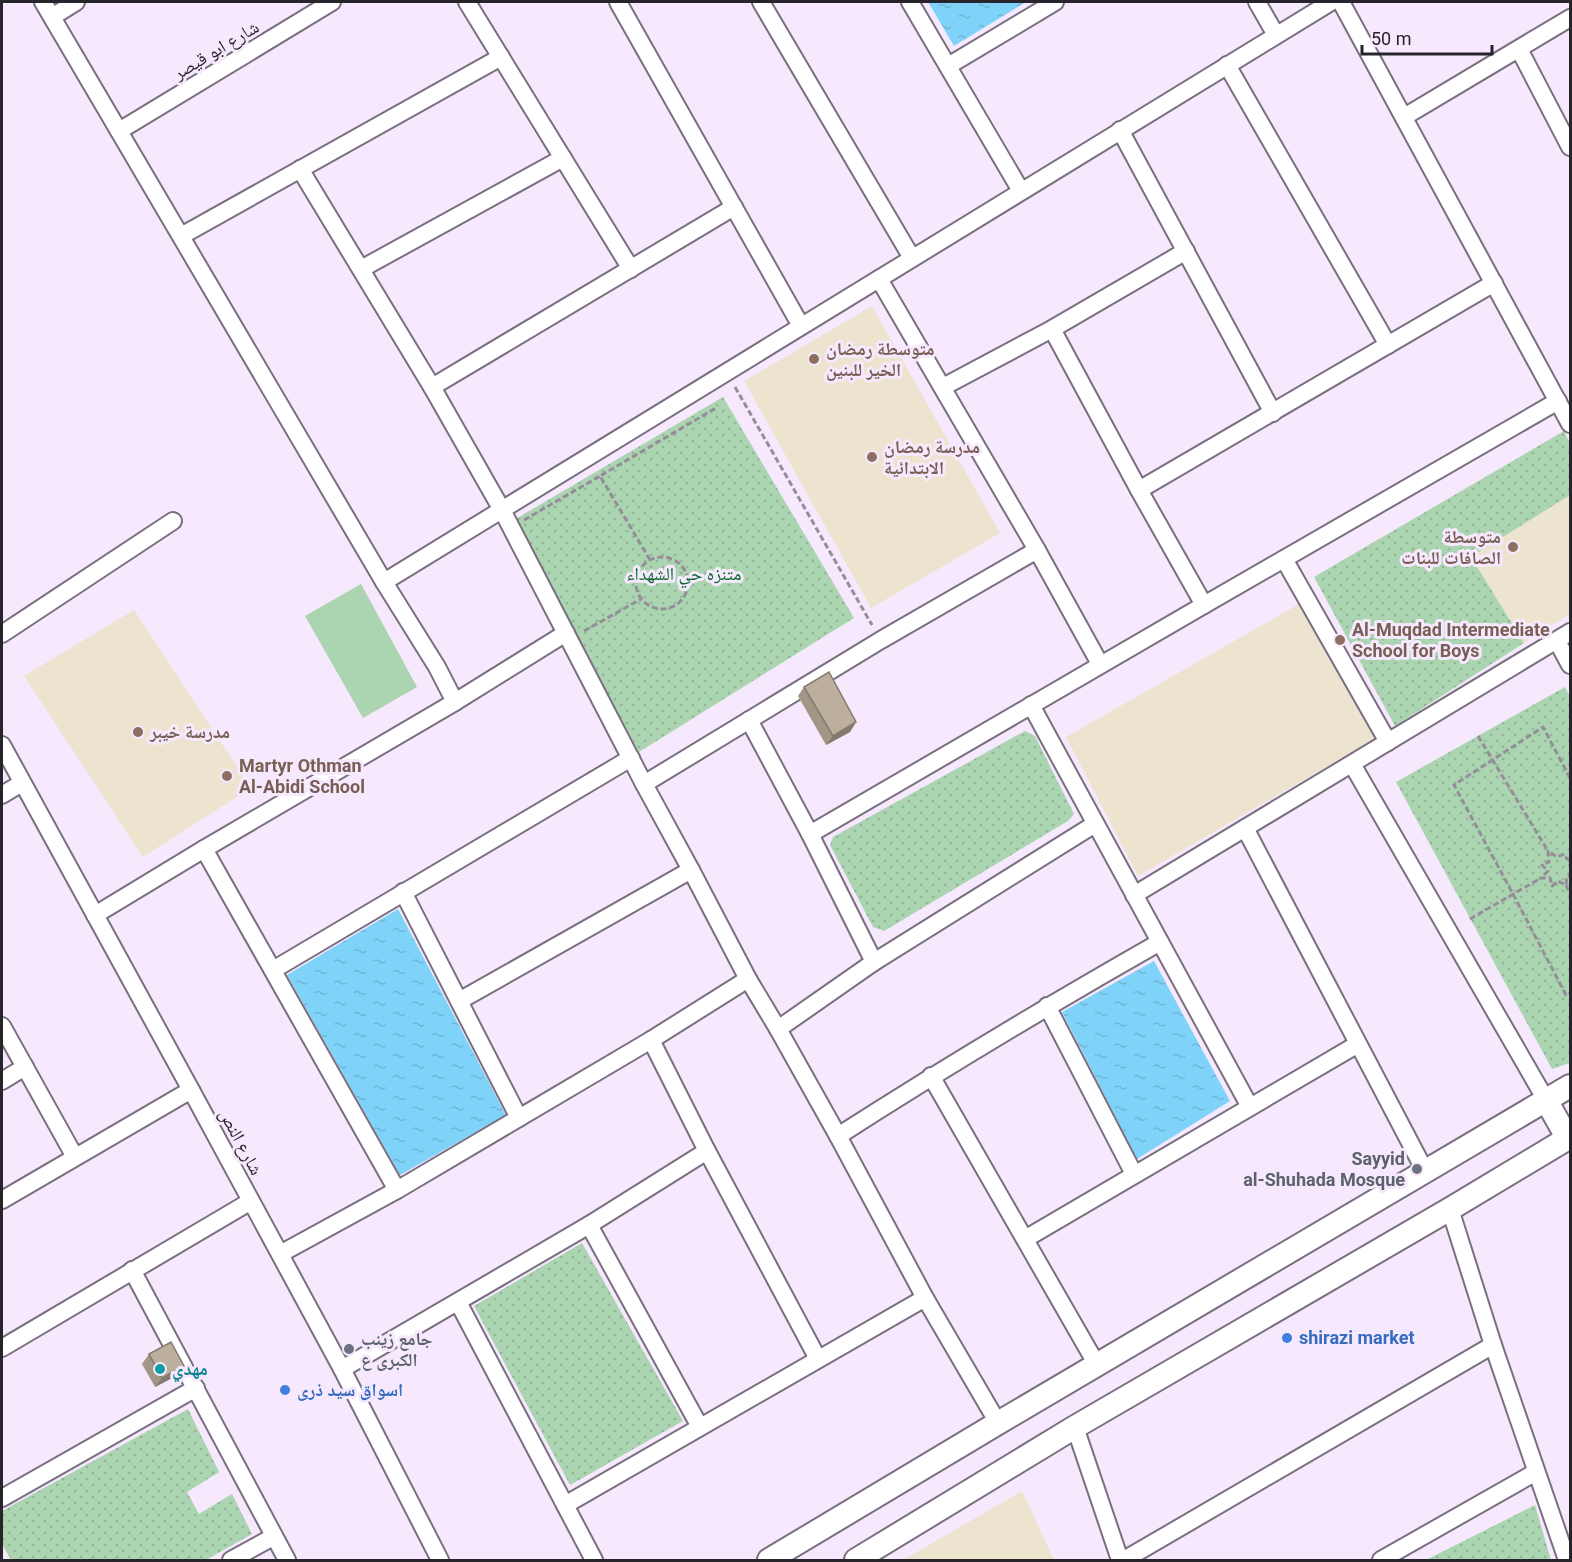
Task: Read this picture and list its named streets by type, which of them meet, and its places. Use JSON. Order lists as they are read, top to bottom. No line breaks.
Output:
{"streets":{"street":["شارع ابو قيصر","شارع النص"]},"parks":["متنزه حي الشهداء"],"places":["متوسطة رمضان الخير للبنين","مدرسة رمضان الابتدائية","متوسطة الصافات للبنات","Al-Muqdad Intermediate School for Boys","مدرسة خيبر","Martyr Othman Al-Abidi School","Sayyid al-Shuhada Mosque","shirazi market","جامع زينب الكبرى ع","مهدي","اسواق سيد ذرى"],"scale_bar":"50 m"}
